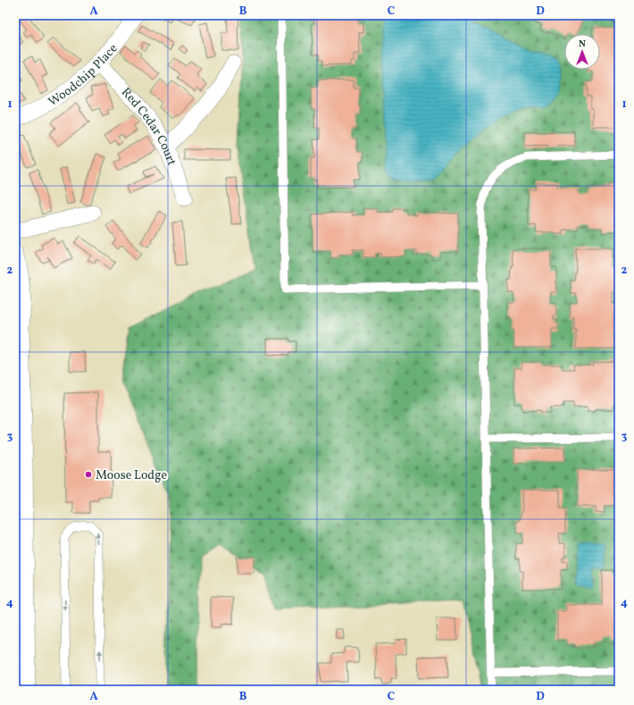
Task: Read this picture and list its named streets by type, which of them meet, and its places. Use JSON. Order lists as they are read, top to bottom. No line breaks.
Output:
{"streets":{"street":["Woodchip Place","Red Cedar Court"]},"crossings":[["Woodchip Place","Red Cedar Court"]],"places":["Moose Lodge"],"north":"top","grid":{"columns":["A","B","C","D"],"rows":["1","2","3","4"]}}
